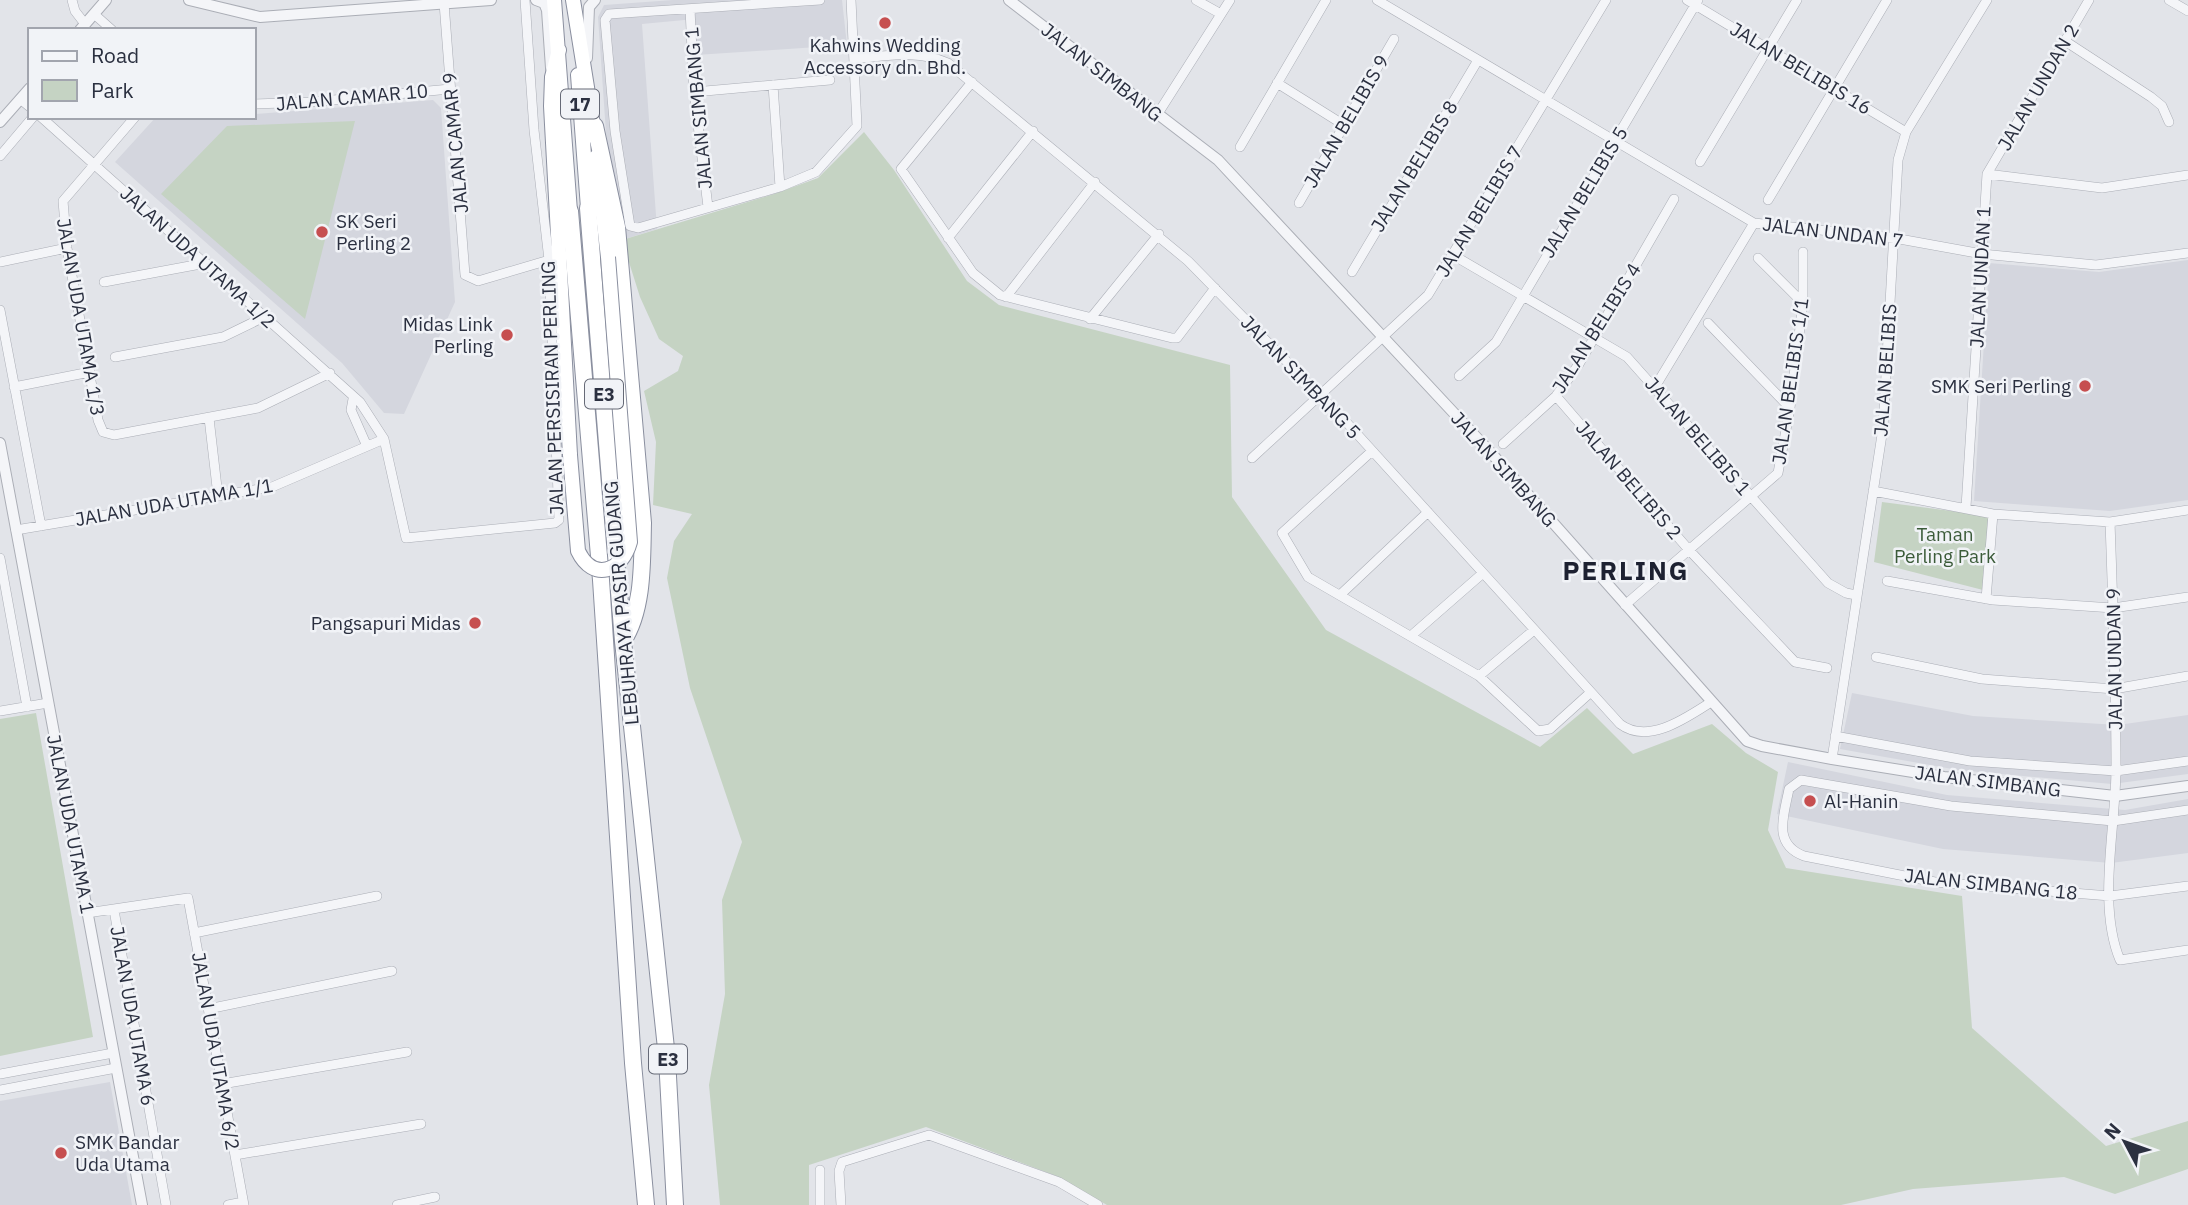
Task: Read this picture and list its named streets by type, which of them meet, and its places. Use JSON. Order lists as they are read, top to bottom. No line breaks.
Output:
{"streets":{"highway":["17","E3","LEBUHRAYA PASIR GUDANG"],"street":["JALAN BELIBIS 16","JALAN SIMBANG","JALAN UNDAN 2","JALAN CAMAR 10","JALAN SIMBANG 1","JALAN BELIBIS 9","JALAN CAMAR 9","JALAN BELIBIS 8","JALAN BELIBIS 5","JALAN BELIBIS 7","JALAN UNDAN 7","JALAN UDA UTAMA 1/2","JALAN UNDAN 1","JALAN UDA UTAMA 1/3","JALAN BELIBIS 4","JALAN BELIBIS","JALAN SIMBANG 5","JALAN BELIBIS 1/1","JALAN PERSISIRAN PERLING","JALAN BELIBIS 1","JALAN BELIBIS 2","JALAN UDA UTAMA 1/1","JALAN UNDAN 9","JALAN UDA UTAMA 1","JALAN SIMBANG 18","JALAN UDA UTAMA 6","JALAN UDA UTAMA 6/2"]},"crossings":[["JALAN BELIBIS 16","JALAN BELIBIS 5"],["JALAN BELIBIS 16","JALAN BELIBIS"],["JALAN SIMBANG","JALAN BELIBIS 7"],["JALAN SIMBANG","JALAN BELIBIS"],["JALAN SIMBANG","JALAN SIMBANG 5"],["JALAN SIMBANG","JALAN BELIBIS 1/1"],["JALAN SIMBANG","JALAN UNDAN 9"],["JALAN SIMBANG","JALAN SIMBANG 18"],["JALAN UNDAN 2","JALAN UNDAN 1"],["JALAN CAMAR 10","JALAN CAMAR 9"],["JALAN CAMAR 9","JALAN PERSISIRAN PERLING"],["JALAN BELIBIS 8","JALAN UNDAN 7"],["JALAN BELIBIS 5","JALAN UNDAN 7"],["JALAN BELIBIS 5","JALAN BELIBIS 1"],["JALAN BELIBIS 7","JALAN UNDAN 7"],["JALAN BELIBIS 7","JALAN SIMBANG 5"],["JALAN BELIBIS 7","JALAN BELIBIS 1"],["JALAN UNDAN 7","JALAN UNDAN 1"],["JALAN UNDAN 7","JALAN BELIBIS"],["JALAN UDA UTAMA 1/2","JALAN UDA UTAMA 1/3"],["JALAN UDA UTAMA 1/2","JALAN PERSISIRAN PERLING"],["JALAN UDA UTAMA 1/2","JALAN UDA UTAMA 1/1"],["JALAN BELIBIS 4","JALAN BELIBIS 1"],["JALAN BELIBIS 4","JALAN BELIBIS 2"],["JALAN BELIBIS","JALAN BELIBIS 1"],["JALAN BELIBIS 1/1","JALAN BELIBIS 1"],["JALAN BELIBIS 1/1","JALAN BELIBIS 2"],["JALAN PERSISIRAN PERLING","JALAN UDA UTAMA 1/1"],["JALAN UDA UTAMA 1/1","JALAN UDA UTAMA 1"],["JALAN UNDAN 9","JALAN SIMBANG 18"],["JALAN UDA UTAMA 6","JALAN UDA UTAMA 6/2"]],"districts":["PERLING"],"parks":["Taman Perling Park"],"places":["Kahwins Wedding Accessory dn. Bhd.","SK Seri Perling 2","Midas Link Perling","SMK Seri Perling","Pangsapuri Midas","Al-Hanin","SMK Bandar Uda Utama"],"legend":["Road","Park"],"north":"top left"}
